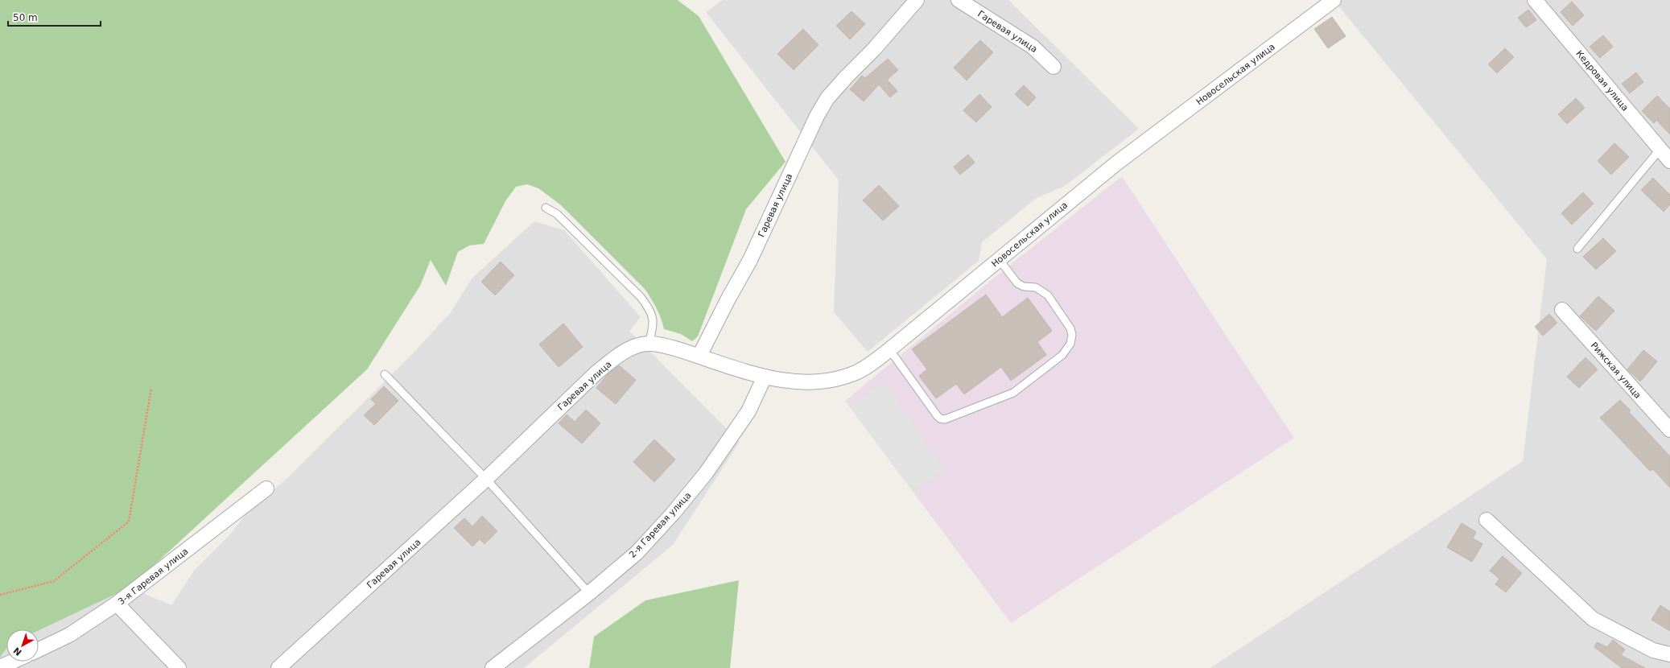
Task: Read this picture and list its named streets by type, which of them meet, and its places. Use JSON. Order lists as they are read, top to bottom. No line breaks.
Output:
{"streets":{"street":["Гаревая улица","Новосельская улица","Кедровая улица","Рижская улица","2-я Гаревая улица","3-я Гаревая улица"]},"crossings":[["Гаревая улица","Новосельская улица"],["Новосельская улица","2-я Гаревая улица"]],"scale_bar":"50 m","north":"bottom left"}
